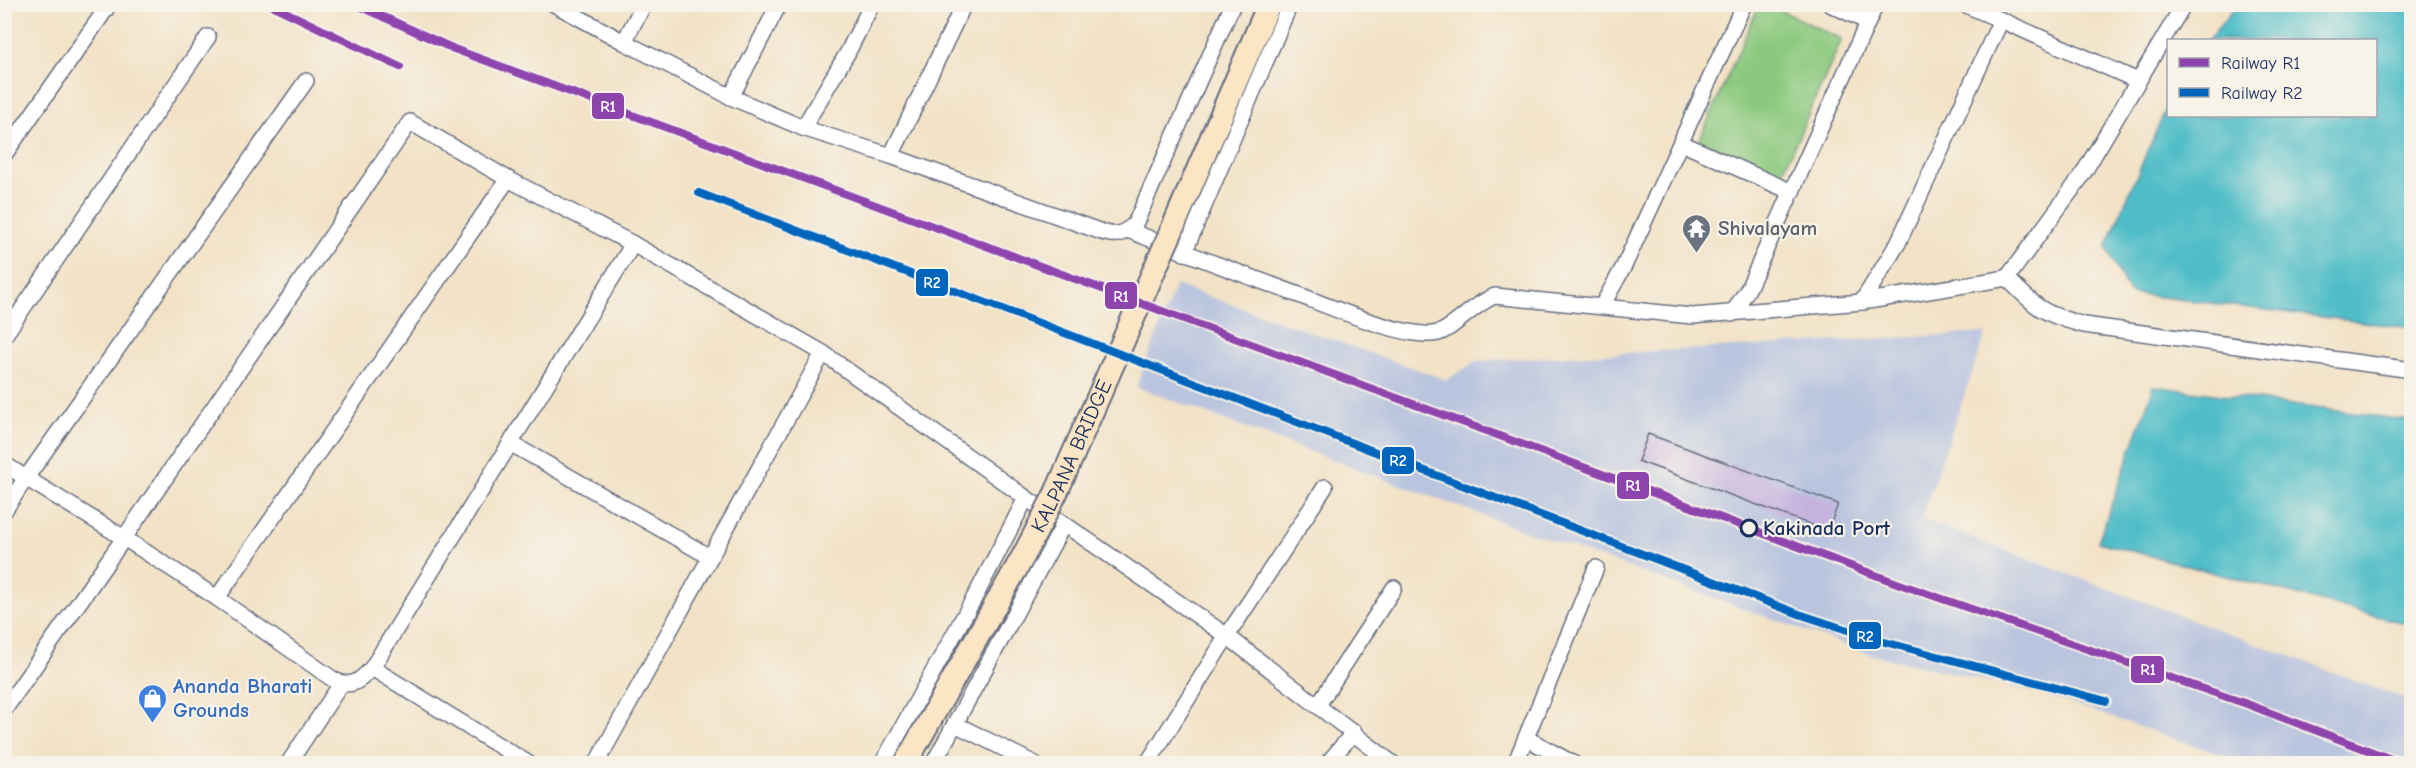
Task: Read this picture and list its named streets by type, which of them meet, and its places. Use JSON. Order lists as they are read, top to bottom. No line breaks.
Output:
{"streets":{"main road":["KALPANA BRIDGE"]},"places":{"temple":["Shivalayam"],"other":["Kakinada Port"],"shop":["Ananda Bharati Grounds"]},"lines":["rail line R1","rail line R2"],"legend":["Railway R1","Railway R2"]}
